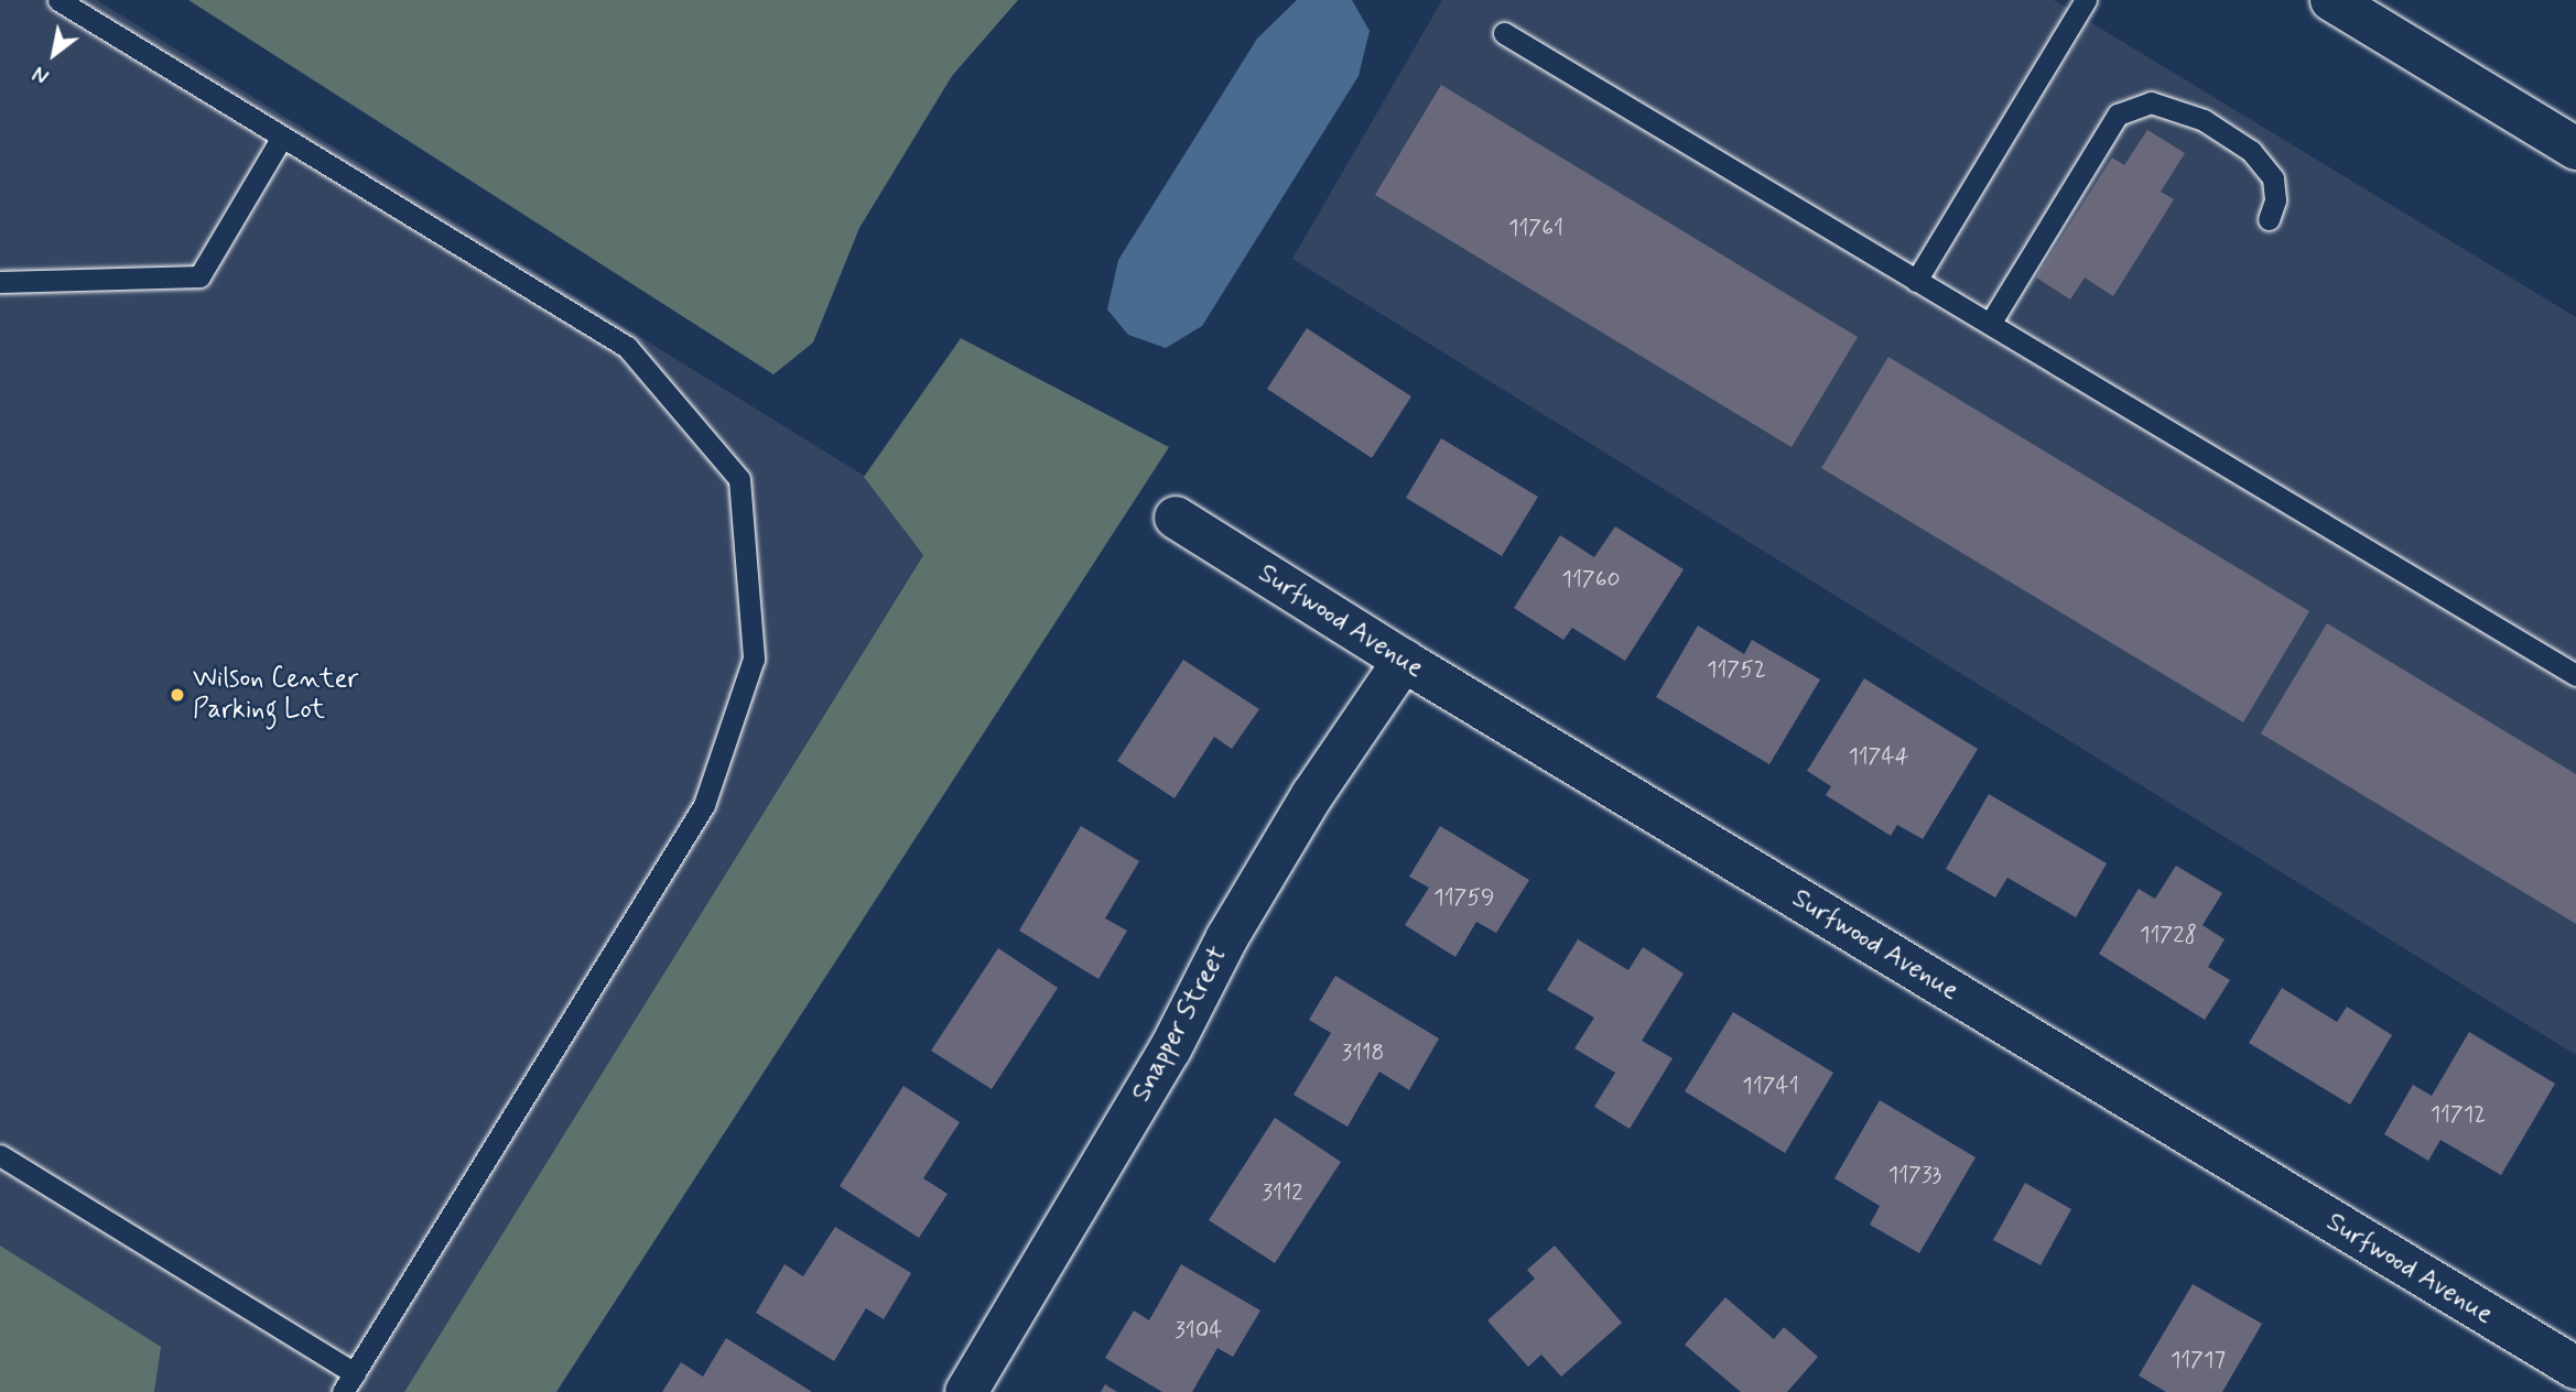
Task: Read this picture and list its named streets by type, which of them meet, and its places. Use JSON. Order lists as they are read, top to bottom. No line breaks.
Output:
{"streets":{"main road":["Surfwood Avenue","Snapper Street"]},"crossings":[["Surfwood Avenue","Snapper Street"]],"places":["Wilson Center Parking Lot"],"house_numbers":["11761","11760","11752","11744","11759","11728","3118","11741","11712","11733","3112","3104","11717"],"north":"bottom left"}
